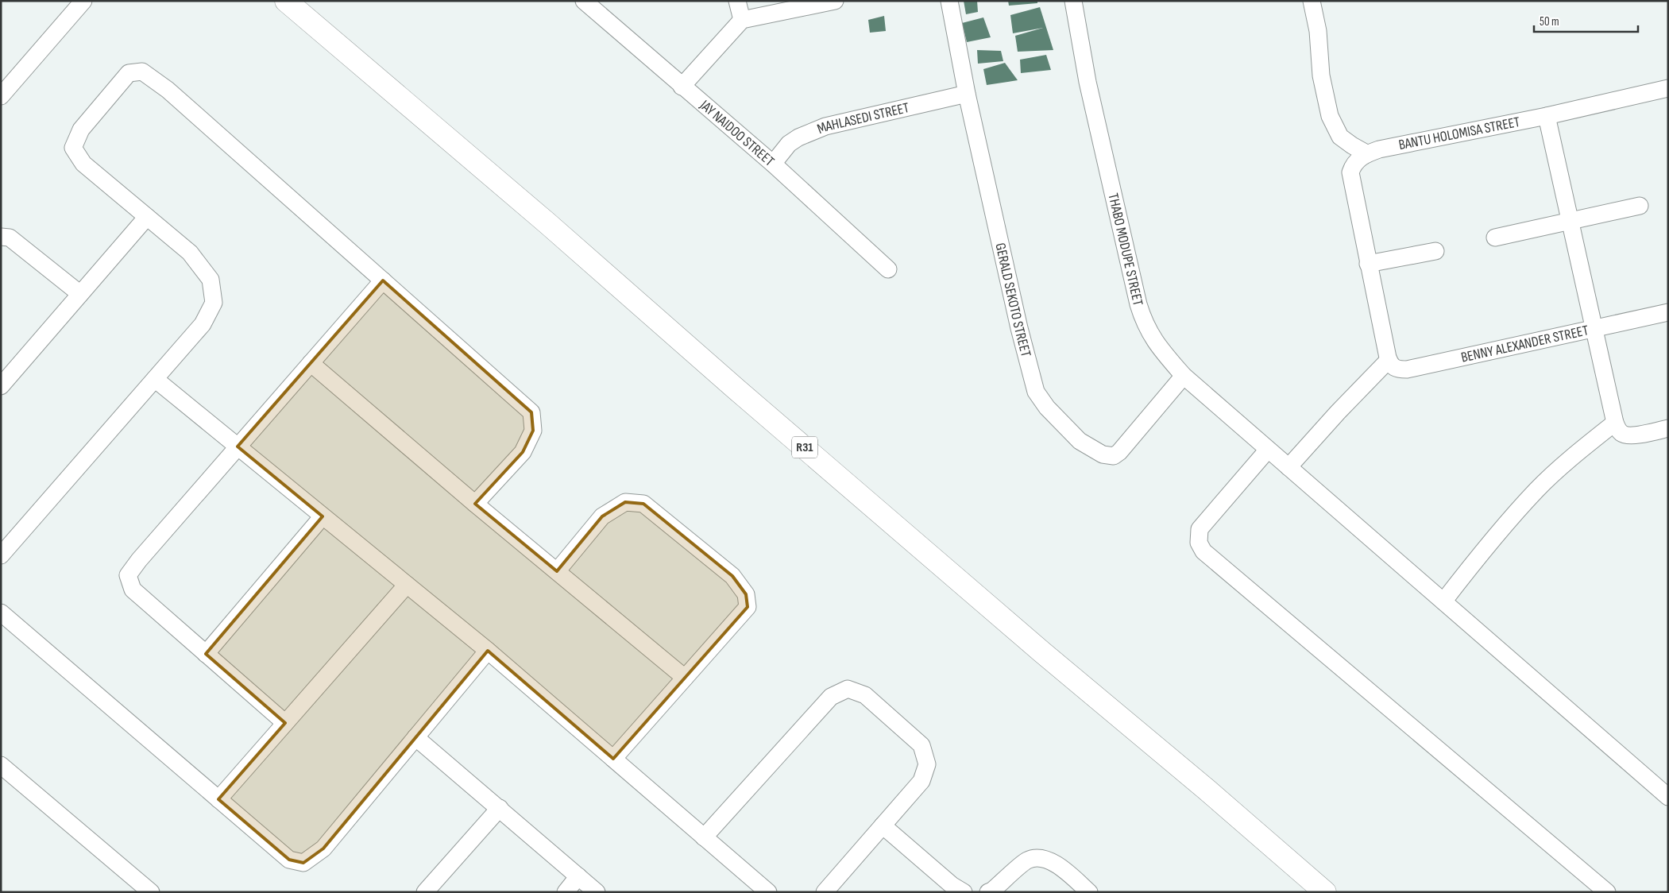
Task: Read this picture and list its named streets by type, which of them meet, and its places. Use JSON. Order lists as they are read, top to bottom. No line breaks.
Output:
{"streets":{"main road":["R31"],"street":["MAHLASEDI STREET","JAY NAIDOO STREET","BANTU HOLOMISA STREET","THABO MODUPE STREET","GERALD SEKOTO STREET","BENNY ALEXANDER STREET"]},"crossings":[["MAHLASEDI STREET","JAY NAIDOO STREET"],["MAHLASEDI STREET","GERALD SEKOTO STREET"],["BANTU HOLOMISA STREET","BENNY ALEXANDER STREET"],["THABO MODUPE STREET","GERALD SEKOTO STREET"]],"scale_bar":"50 m"}
